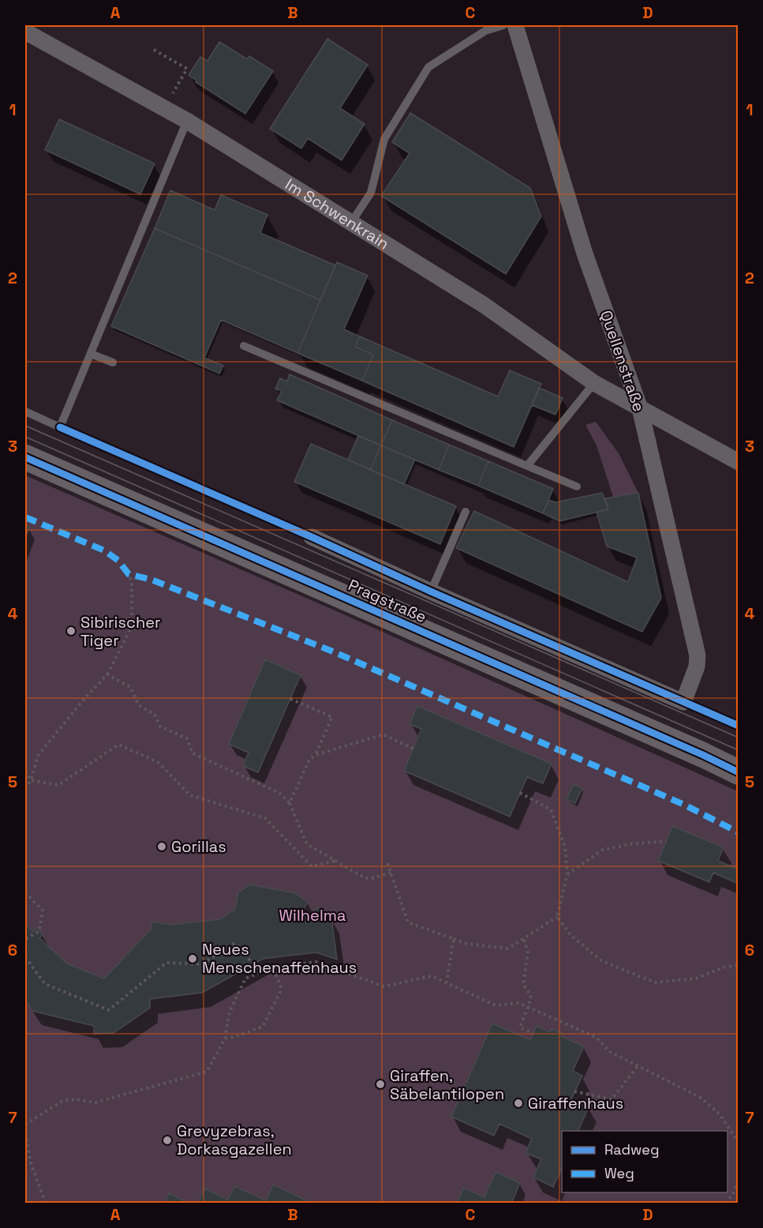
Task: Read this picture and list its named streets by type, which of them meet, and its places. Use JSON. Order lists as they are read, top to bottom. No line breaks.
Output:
{"streets":{"main road":["Pragstraße"],"street":["Im Schwenkrain","Quellenstraße"]},"crossings":[["Im Schwenkrain","Quellenstraße"]],"parks":["Wilhelma"],"places":["Sibirischer Tiger","Gorillas","Neues Menschenaffenhaus","Giraffen, Säbelantilopen","Giraffenhaus","Grevyzebras, Dorkasgazellen"],"legend":["Radweg","Weg"],"grid":{"columns":["A","B","C","D"],"rows":["1","2","3","4","5","6","7"]}}
